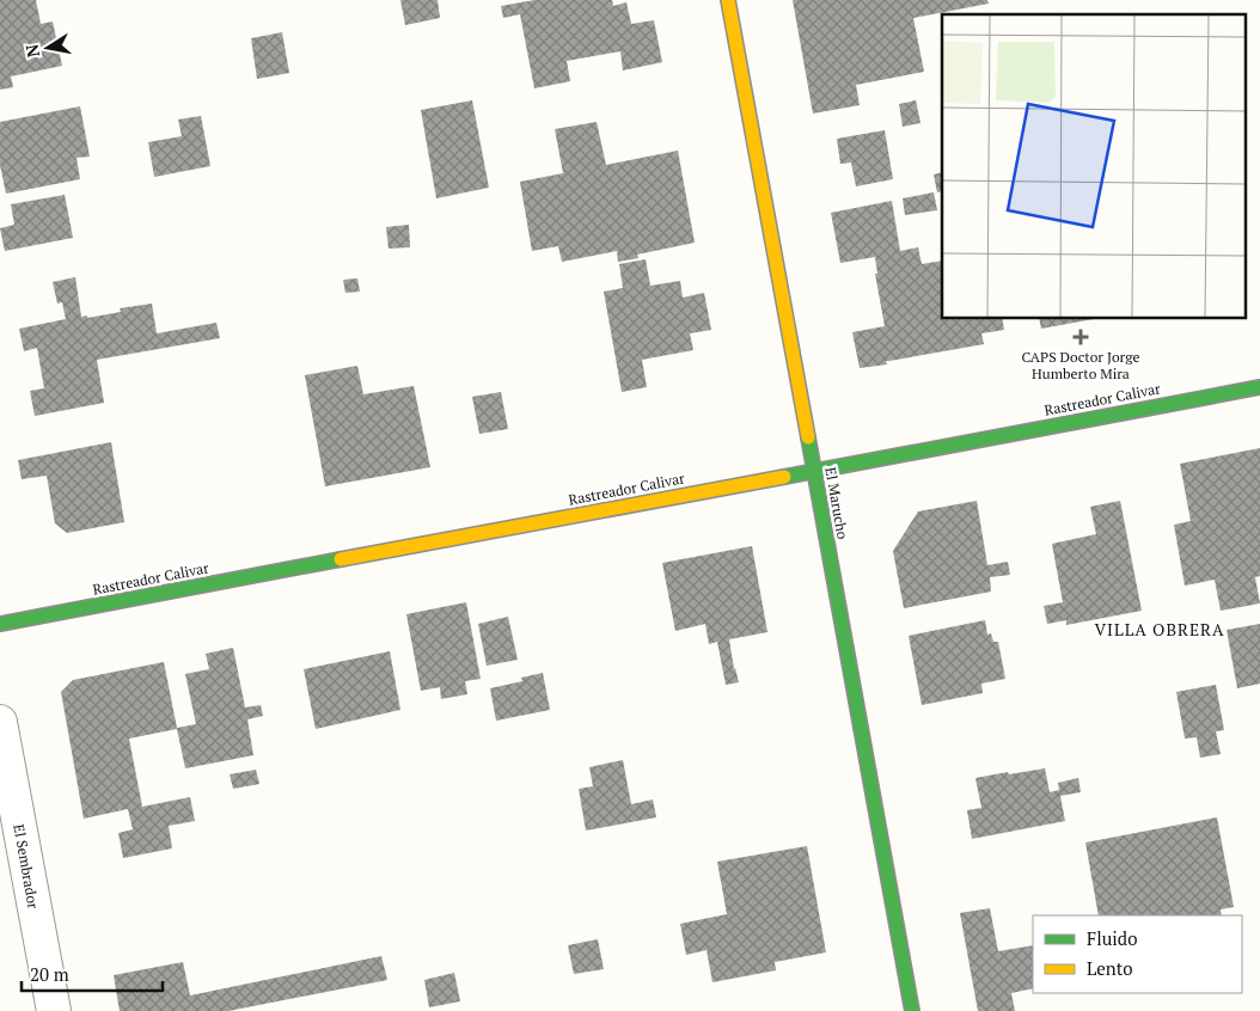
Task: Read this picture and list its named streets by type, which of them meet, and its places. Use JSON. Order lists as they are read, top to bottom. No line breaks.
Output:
{"streets":{"main road":["Rastreador Calivar","El Marucho"],"street":["El Sembrador"]},"crossings":[["Rastreador Calivar","El Marucho"]],"districts":["VILLA OBRERA"],"places":{"health":["CAPS Doctor Jorge Humberto Mira"]},"legend":["Fluido","Lento"],"scale_bar":"20 m","north":"left"}
